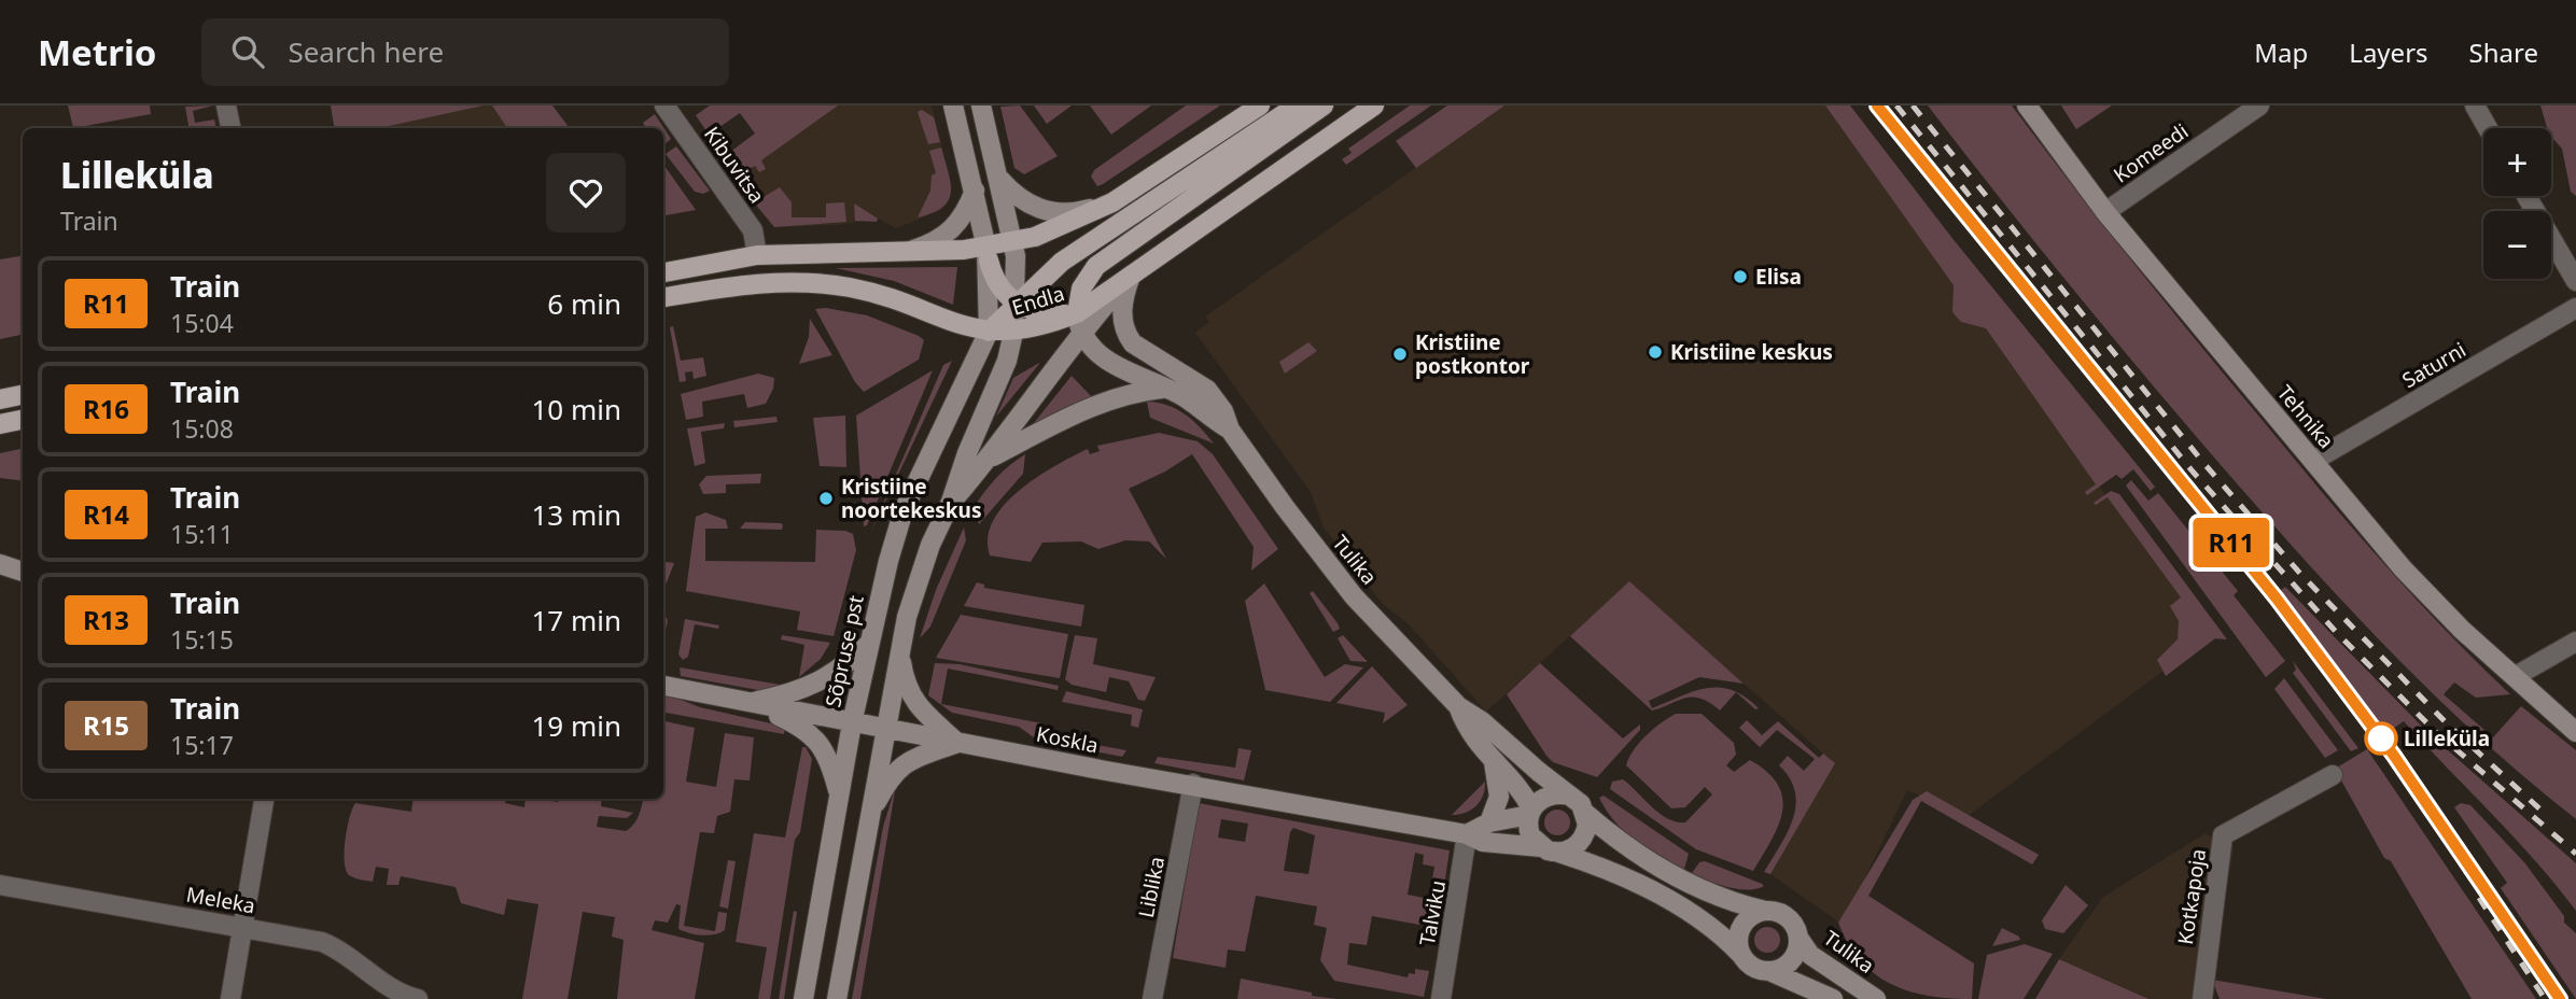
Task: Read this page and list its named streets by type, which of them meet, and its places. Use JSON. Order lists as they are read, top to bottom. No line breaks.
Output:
{"streets":{"main road":["Endla","Tehnika","Tulika","Sõpruse pst","Koskla"],"street":["Komeedi","Kibuvitsa","Saturni","Liblika","Kotkapoja","Meleka","Talviku"]},"crossings":[["Komeedi","Tehnika"],["Endla","Tulika"],["Endla","Sõpruse pst"],["Saturni","Tehnika"],["Tulika","Koskla"],["Sõpruse pst","Koskla"],["Koskla","Liblika"],["Koskla","Talviku"]],"places":["Elisa","Kristiine keskus","Kristiine postkontor","Kristiine noortekeskus","Lilleküla"],"page":{"header":"Metrio","search":"Search here","nav":["Map","Layers","Share"],"on_map":"R11","map_buttons":["+","−"],"heading":["Lilleküla","Train"],"list":[{"mark":"R11","name":"Train","note":"15:04","value":"6 min"},{"mark":"R16","name":"Train","note":"15:08","value":"10 min"},{"mark":"R14","name":"Train","note":"15:11","value":"13 min"},{"mark":"R13","name":"Train","note":"15:15","value":"17 min"},{"mark":"R15","name":"Train","note":"15:17","value":"19 min"}]}}
